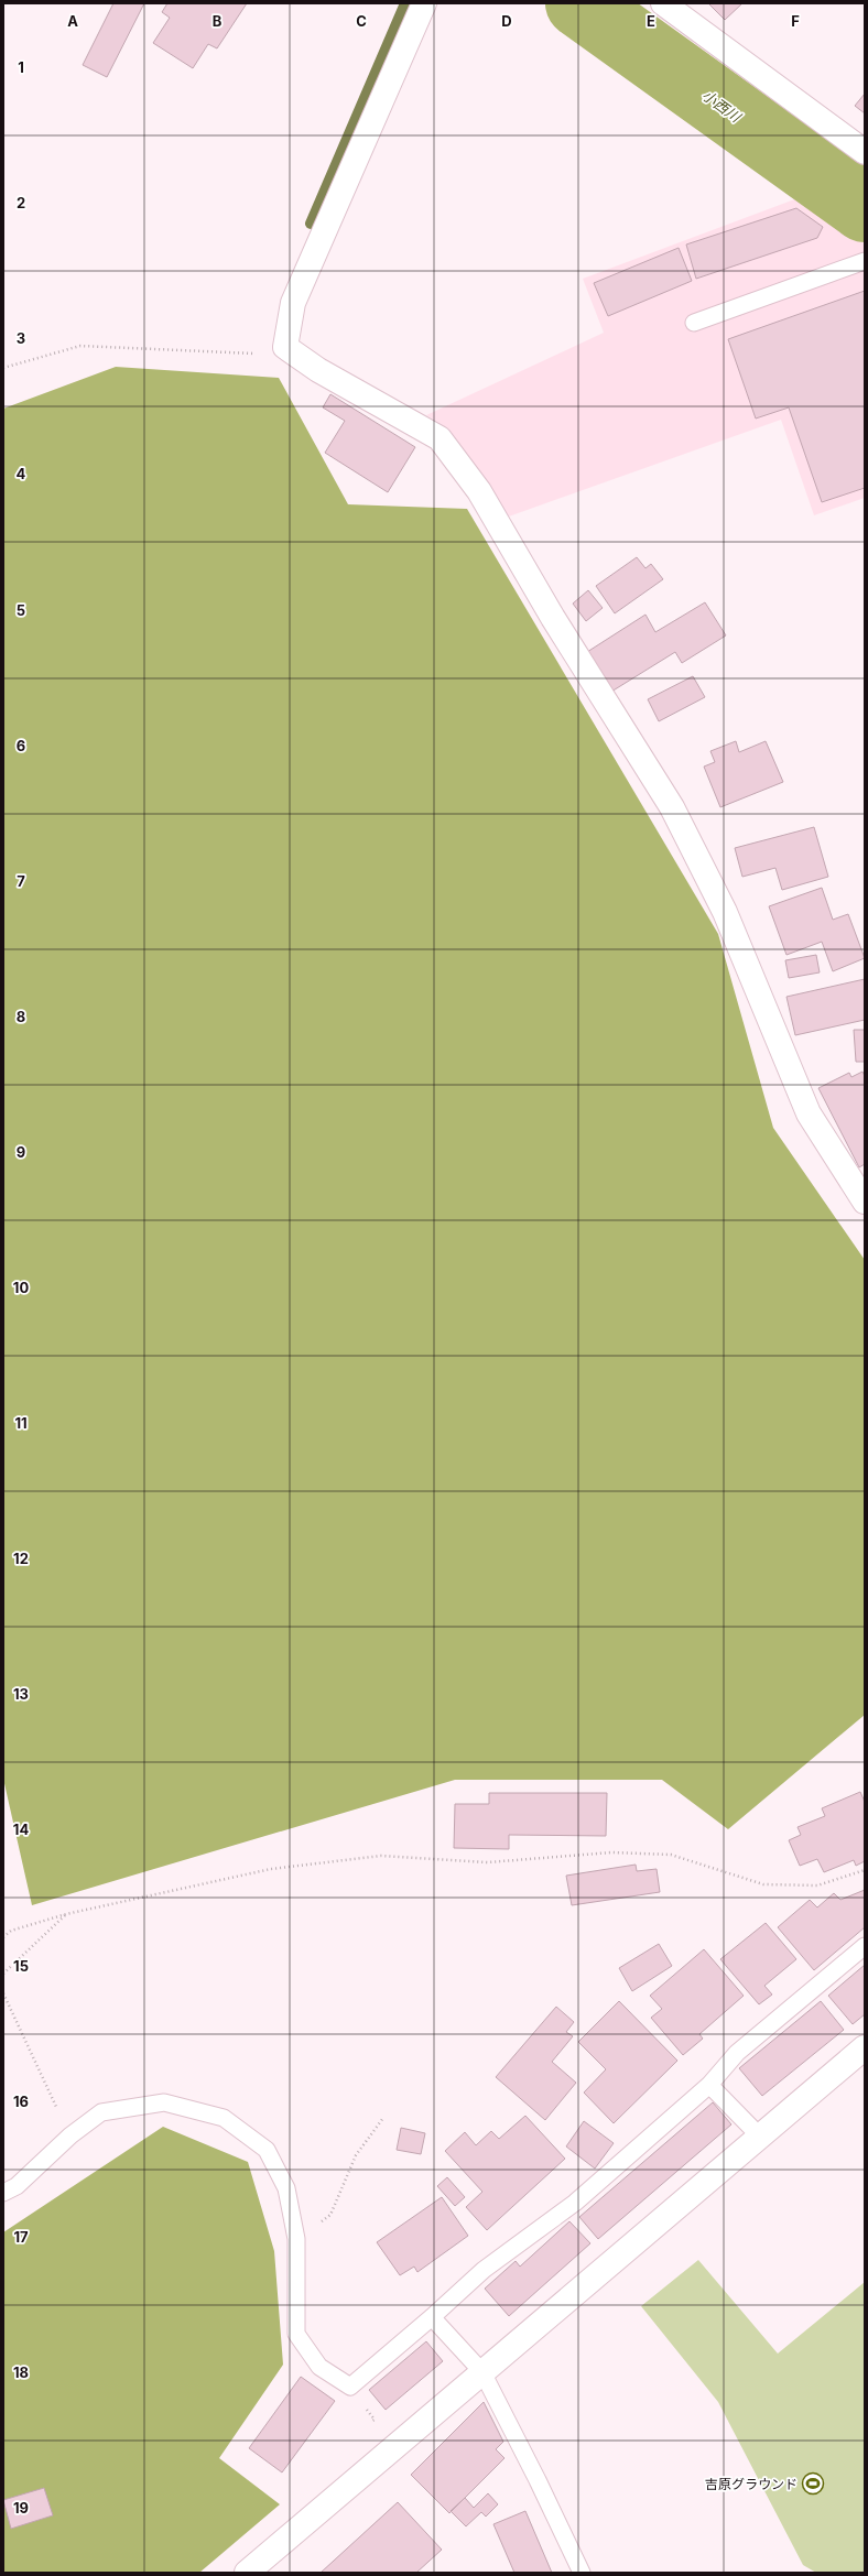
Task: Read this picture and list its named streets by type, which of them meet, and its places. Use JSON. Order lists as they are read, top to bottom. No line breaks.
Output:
{"water":["小西川"],"places":{"sports":["吉原グラウンド"]},"grid":{"columns":["A","B","C","D","E","F"],"rows":["1","2","3","4","5","6","7","8","9","10","11","12","13","14","15","16","17","18","19"]}}
